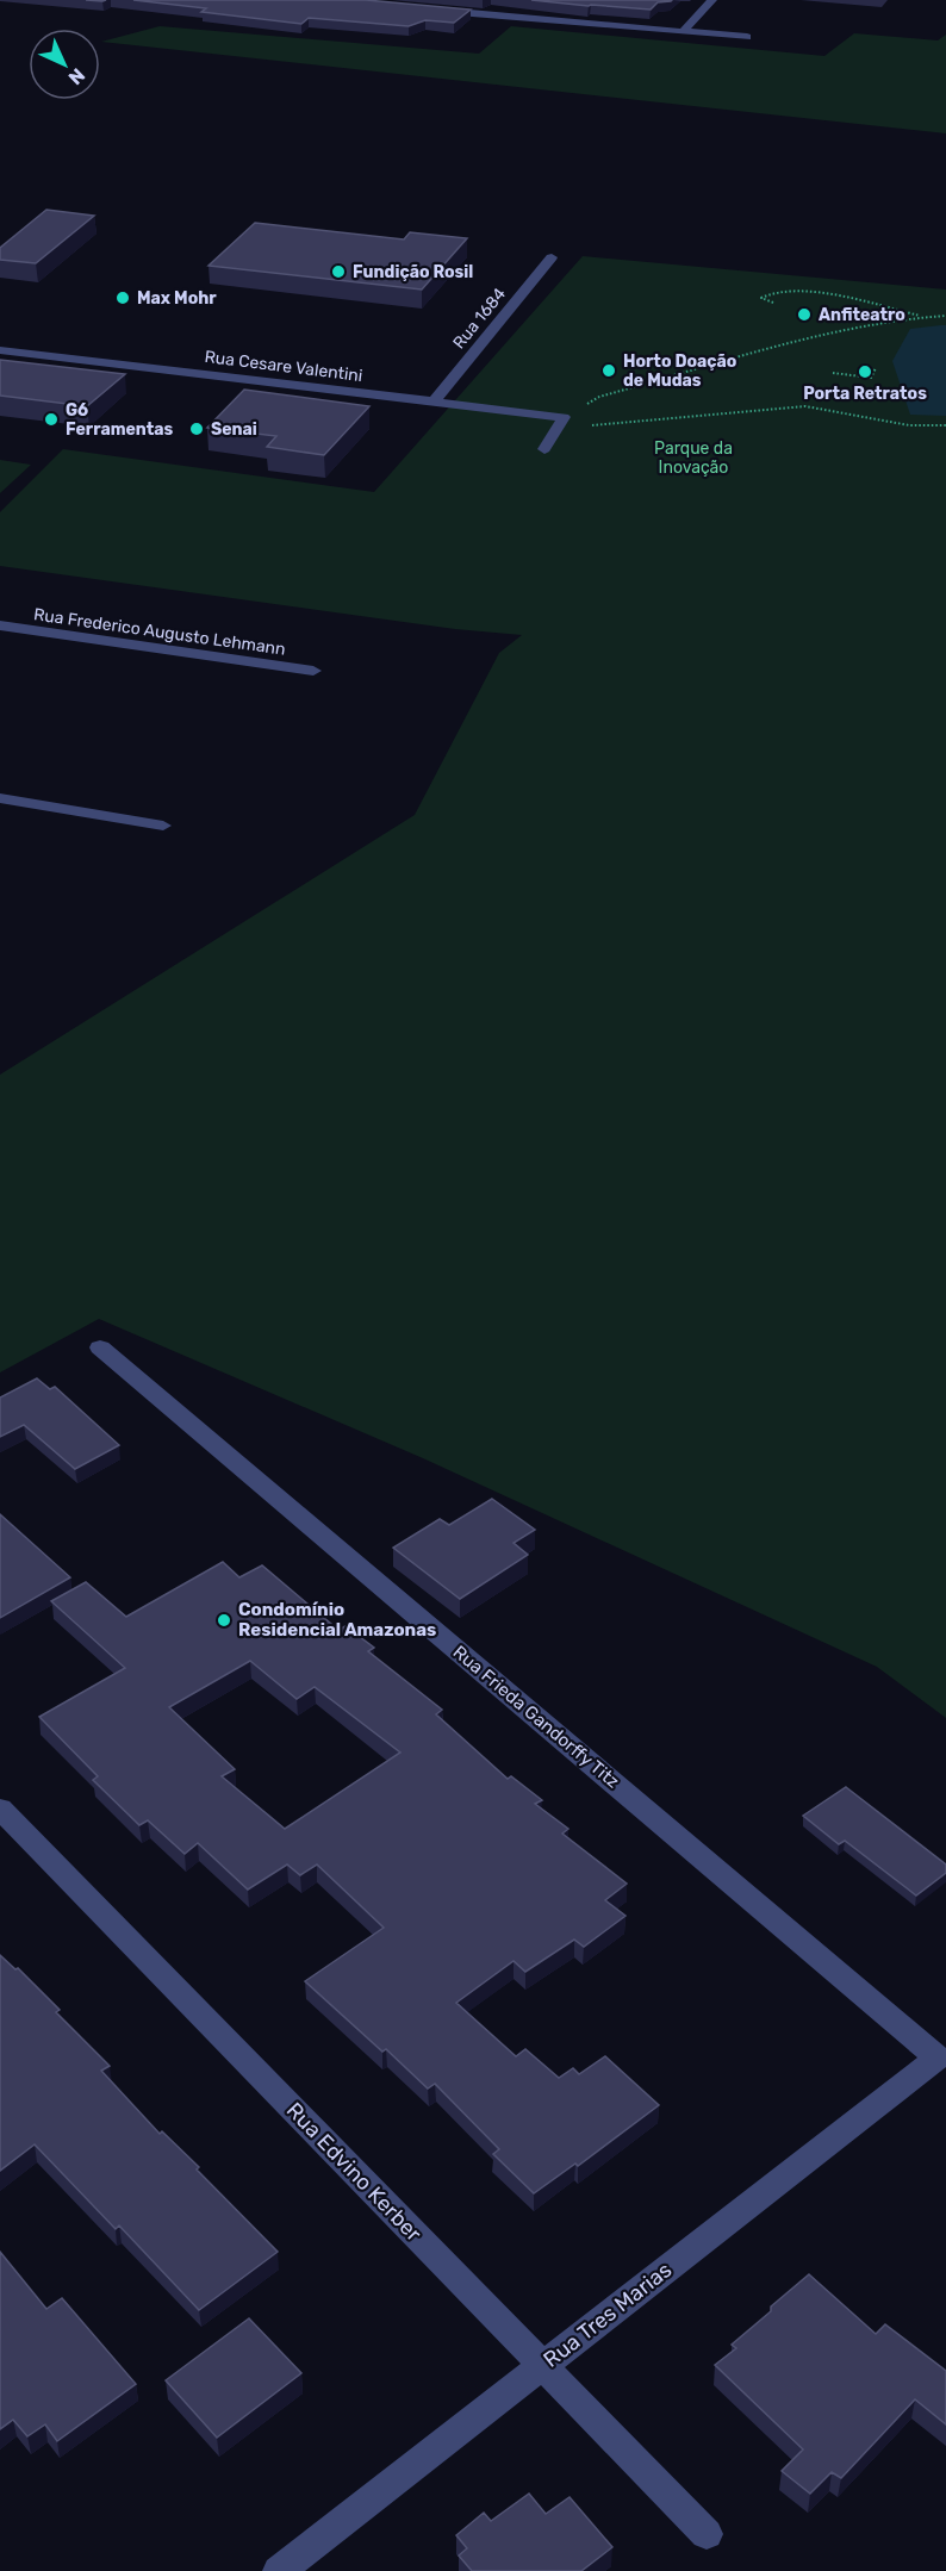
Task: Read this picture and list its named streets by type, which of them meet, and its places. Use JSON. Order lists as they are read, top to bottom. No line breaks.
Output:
{"streets":{"street":["Rua 1684","Rua Cesare Valentini","Rua Frederico Augusto Lehmann","Rua Frieda Gandorffy Titz","Rua Edvino Kerber","Rua Tres Marias"]},"crossings":[["Rua 1684","Rua Cesare Valentini"],["Rua Frieda Gandorffy Titz","Rua Tres Marias"],["Rua Edvino Kerber","Rua Tres Marias"]],"parks":["Parque da Inovação"],"places":["Fundição Rosil","Max Mohr","Anfiteatro","Horto Doação de Mudas","Porta Retratos","G6 Ferramentas","Senai","Condomínio Residencial Amazonas"],"north":"bottom right"}
